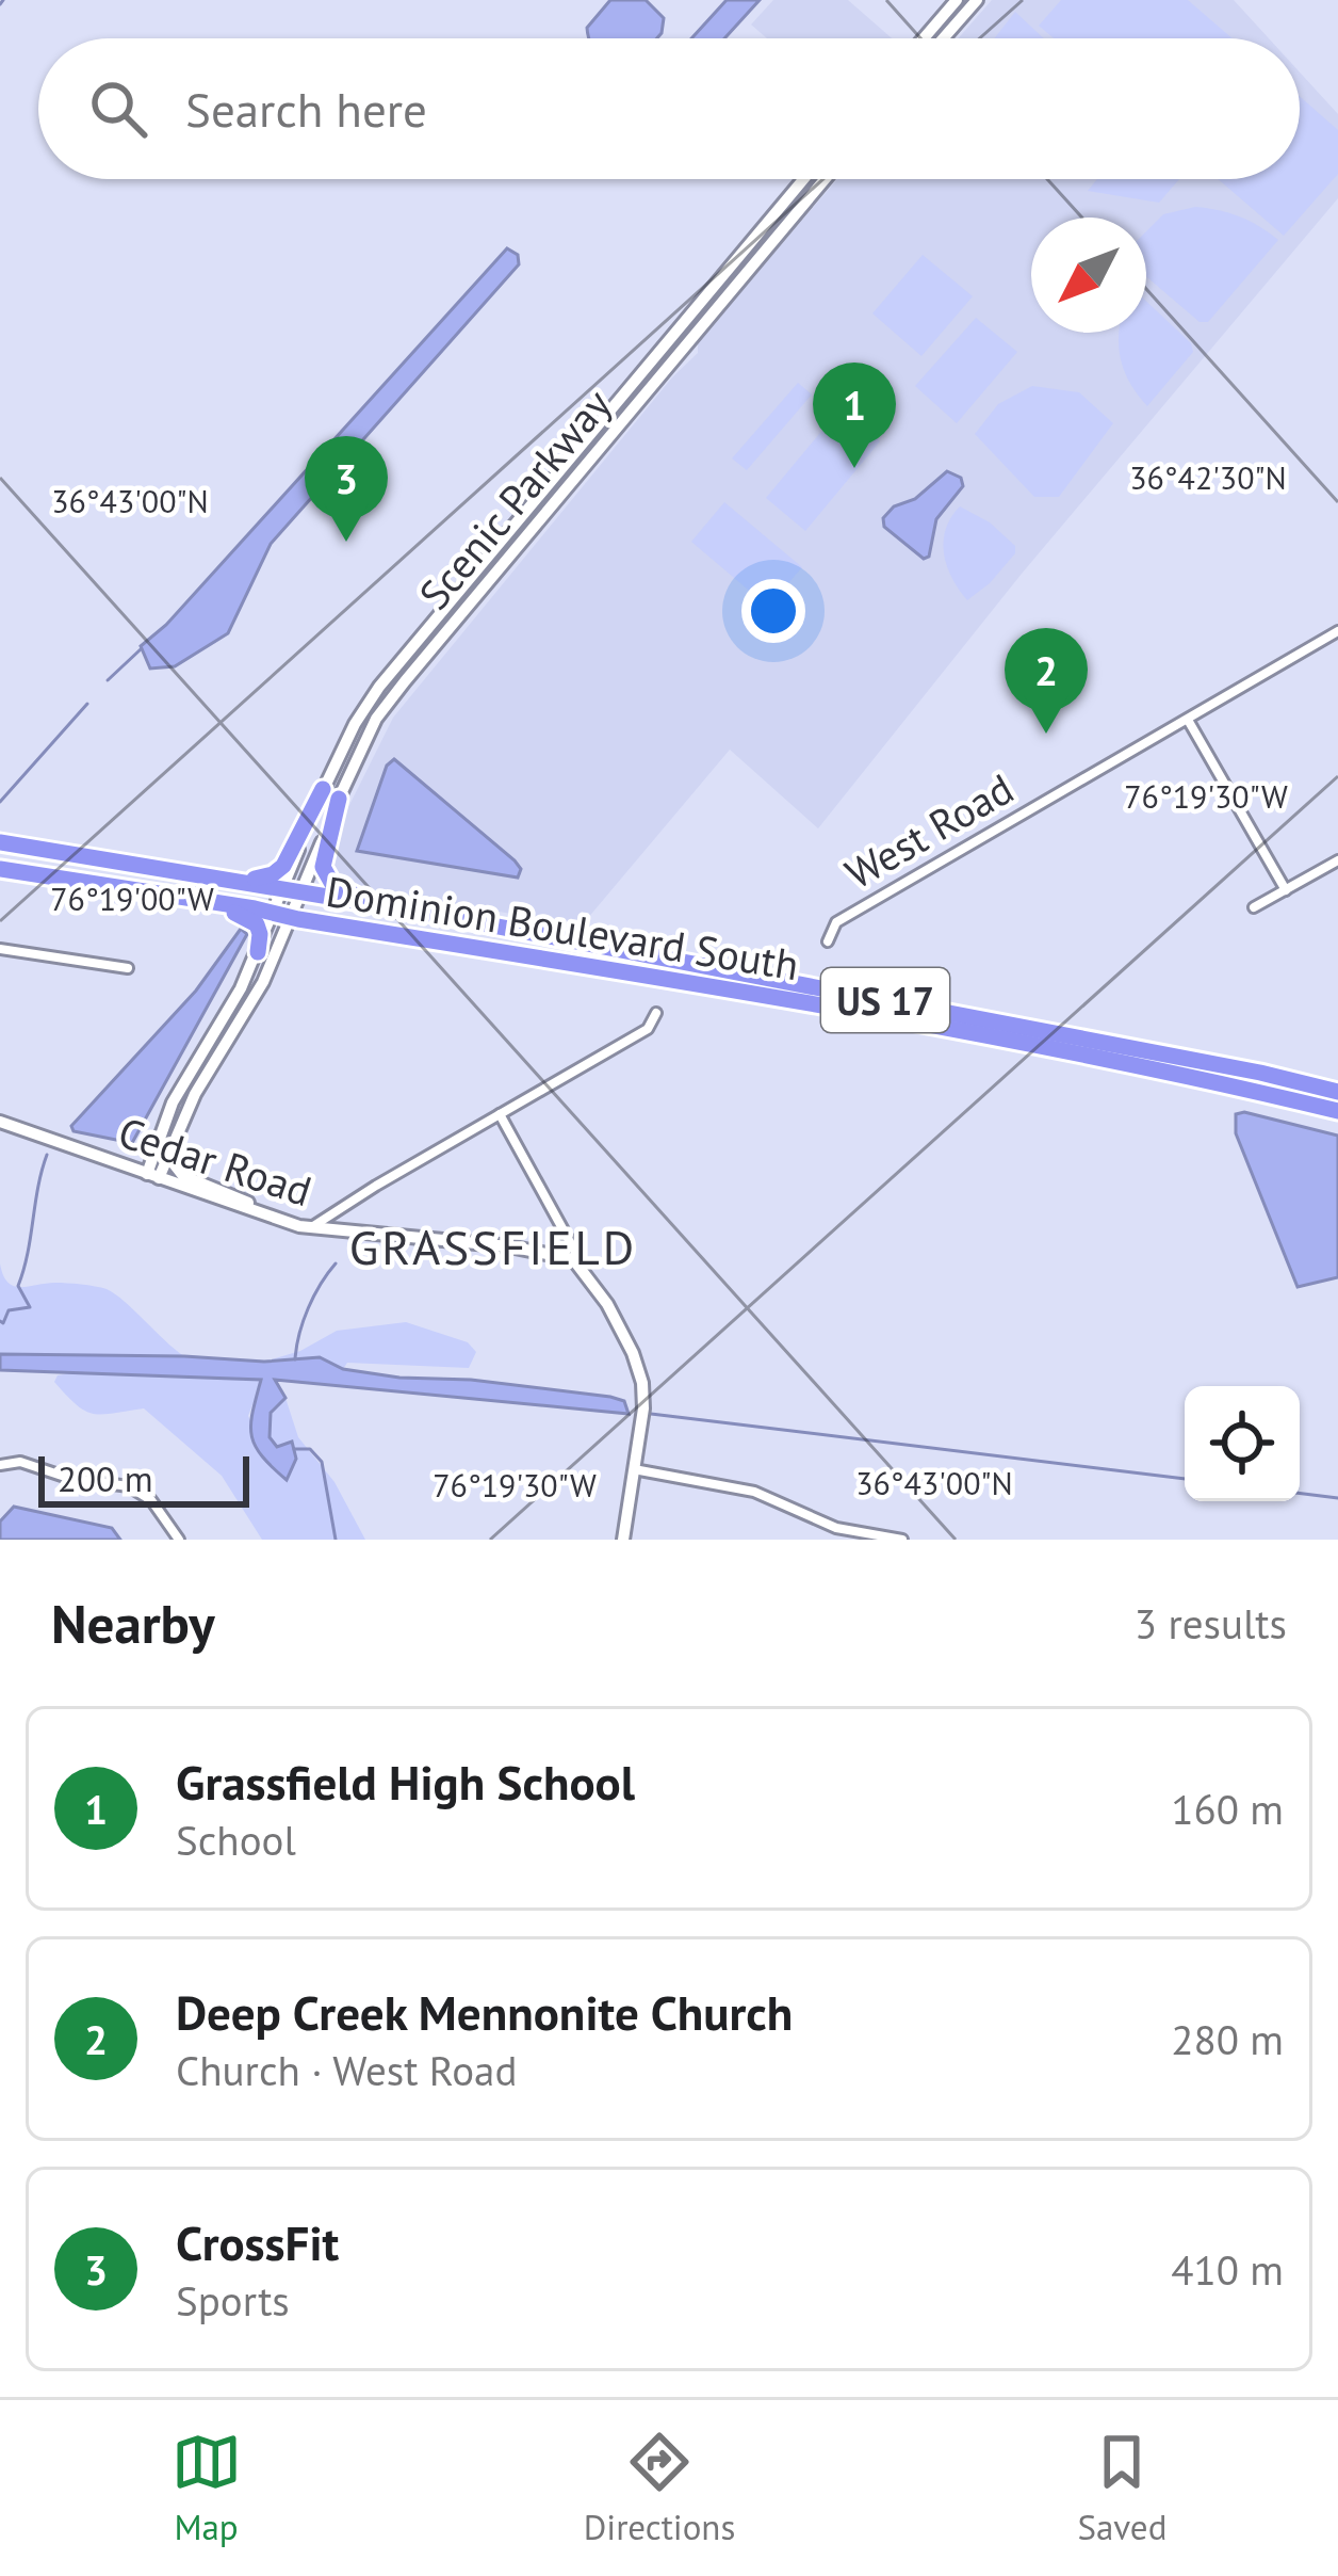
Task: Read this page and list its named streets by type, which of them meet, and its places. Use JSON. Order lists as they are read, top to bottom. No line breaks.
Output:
{"streets":{"highway":["Dominion Boulevard South","US 17"],"street":["Scenic Parkway","West Road","Cedar Road"]},"crossings":[["Scenic Parkway","Dominion Boulevard South"],["Dominion Boulevard South","US 17"]],"districts":["GRASSFIELD"],"scale_bar":"200 m","north":"bottom left","page":{"search":"Search here","pins":["1","3","2"],"scale":"200 m","heading":["Nearby","3 results"],"list":[{"mark":"1","name":"Grassfield High School","note":"School","value":"160 m"},{"mark":"2","name":"Deep Creek Mennonite Church","note":"Church · West Road","value":"280 m"},{"mark":"3","name":"CrossFit","note":"Sports","value":"410 m"}],"nav":["Map","Directions","Saved"]},"coordinates":["36°42'30\"N","36°43'00\"N","76°19'30\"W","76°19'00\"W"]}
